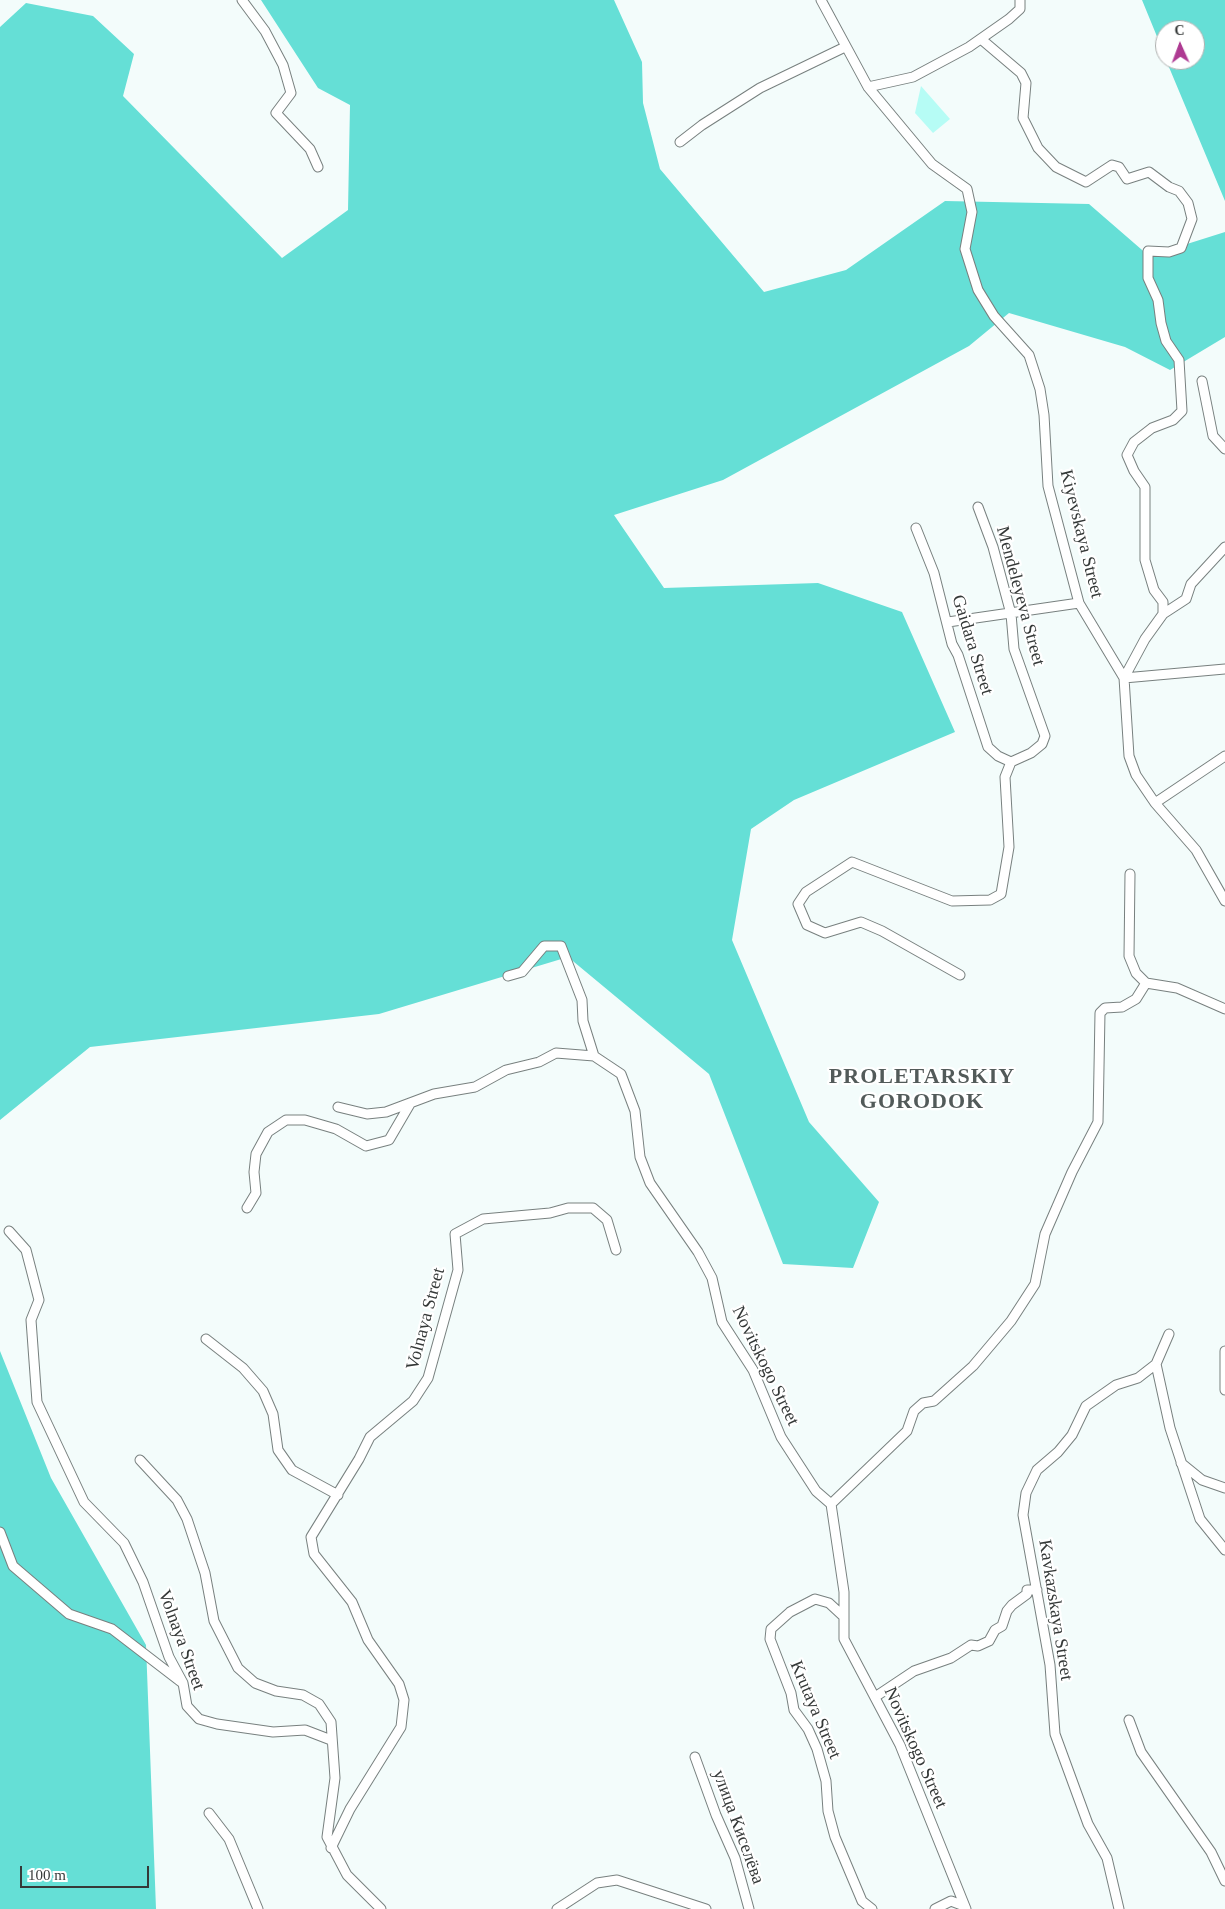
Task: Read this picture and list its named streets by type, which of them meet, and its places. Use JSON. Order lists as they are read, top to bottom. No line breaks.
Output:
{"streets":{"street":["Kiyevskaya Street","Mendeleyeva Street","Gaidara Street","Volnaya Street","Novitskogo Street","Kavkazskaya Street","Krutaya Street","улица Киселёва"]},"crossings":[["Mendeleyeva Street","Gaidara Street"],["Novitskogo Street","Krutaya Street"]],"districts":["PROLETARSKIY GORODOK"],"scale_bar":"100 m","north":"top"}
